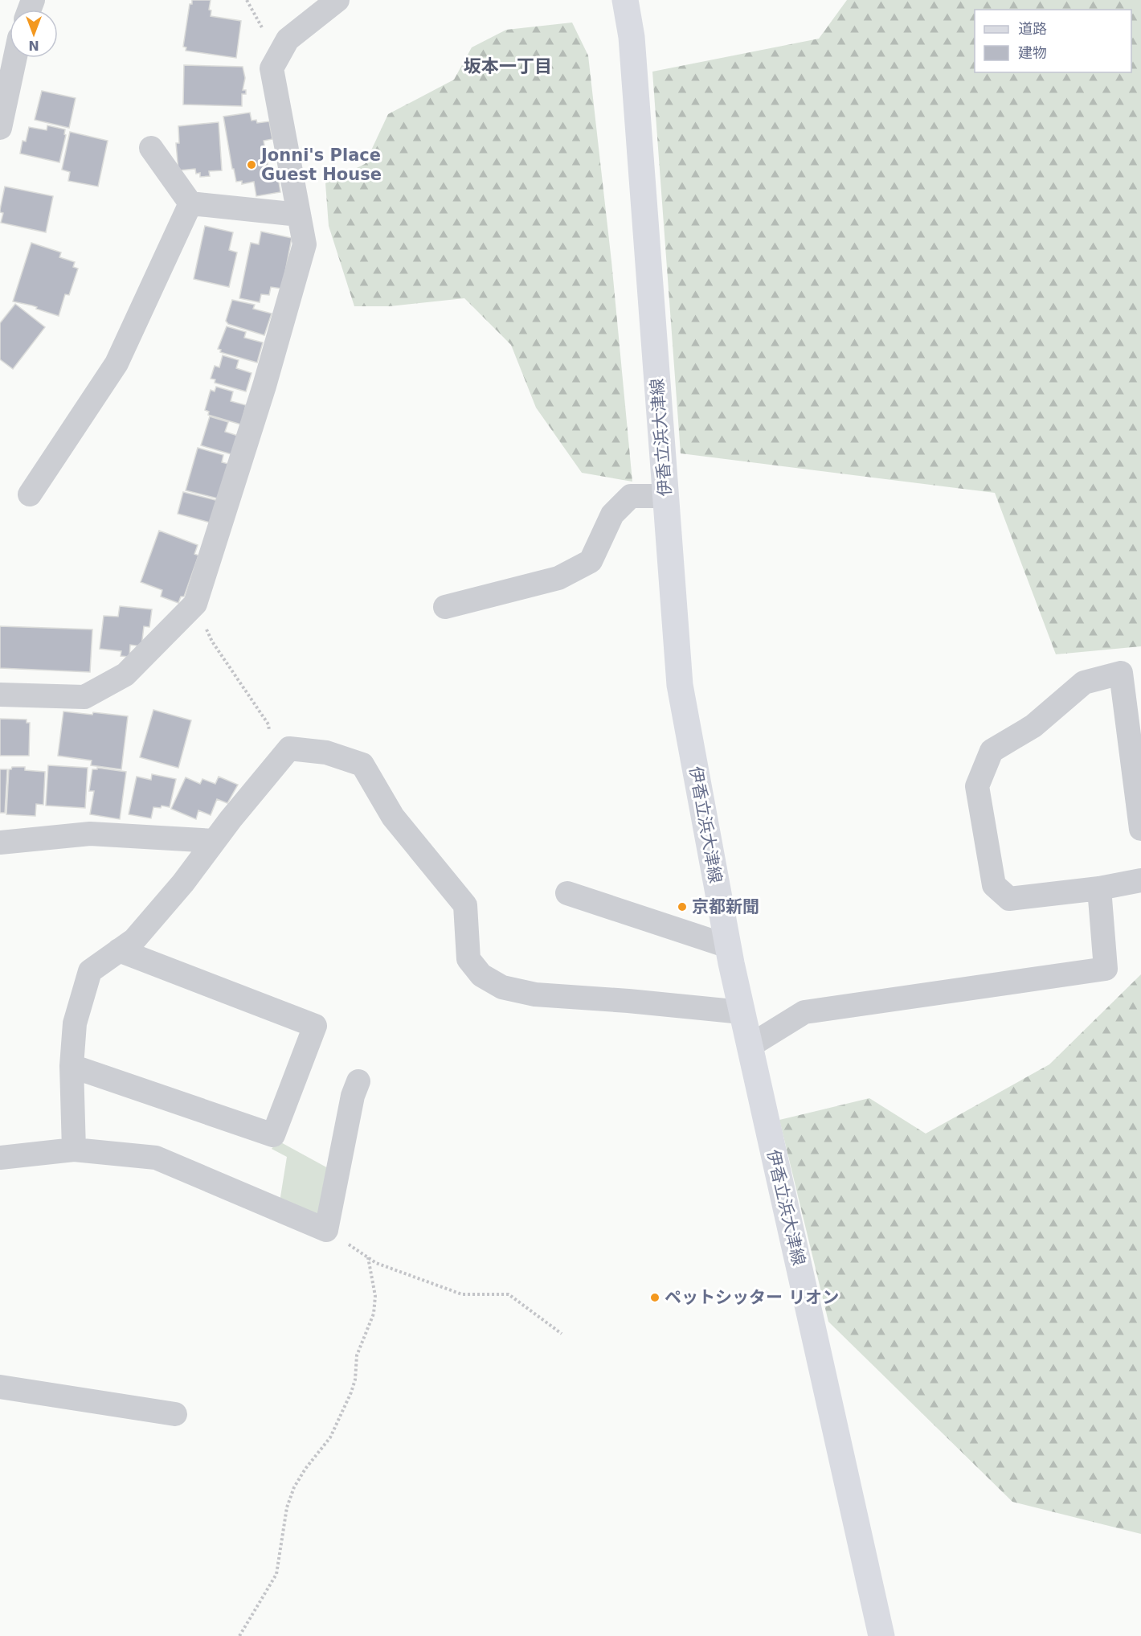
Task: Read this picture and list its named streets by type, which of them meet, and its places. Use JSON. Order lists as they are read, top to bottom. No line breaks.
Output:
{"streets":{"main road":["伊香立浜大津線"]},"districts":["坂本一丁目"],"places":["Jonni's Place Guest House","京都新聞","ペットシッター リオン"],"legend":["道路","建物"],"north":"bottom"}
